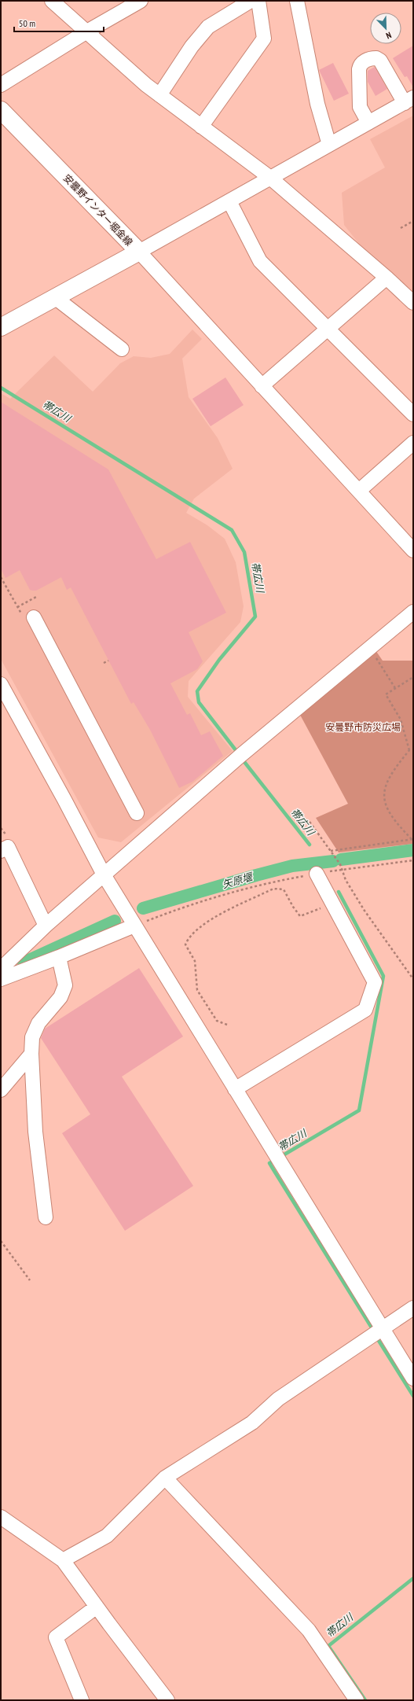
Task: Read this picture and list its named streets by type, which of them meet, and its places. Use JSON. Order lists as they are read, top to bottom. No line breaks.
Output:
{"streets":{"main road":["安曇野インター堀金線"]},"water":["帯広川","矢原堰"],"parks":["安曇野市防災広場"],"scale_bar":"50 m","north":"bottom right"}
